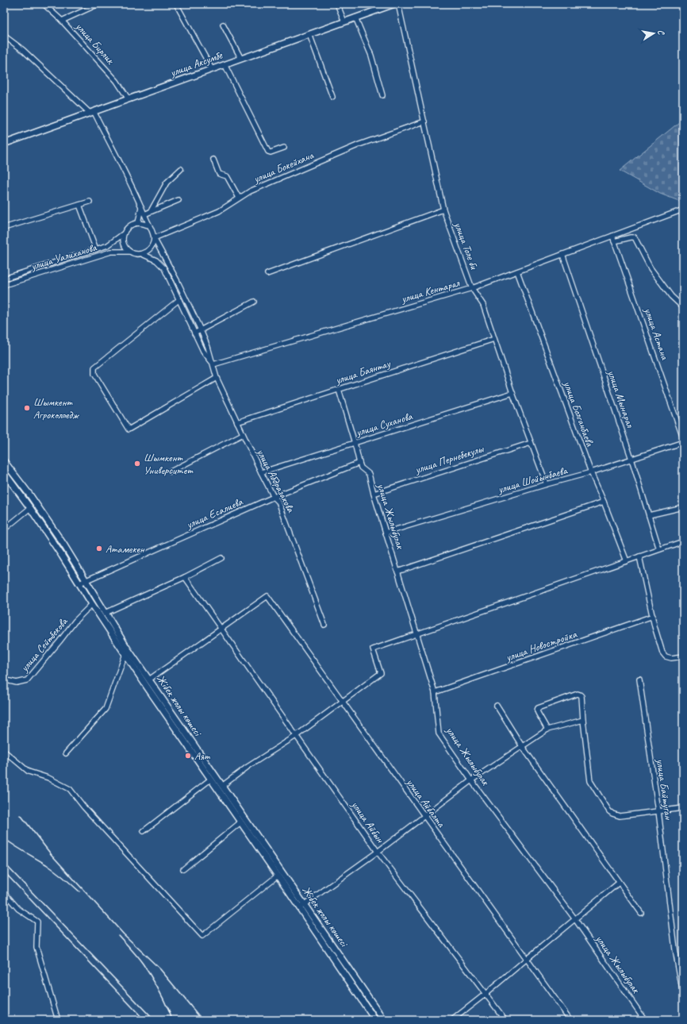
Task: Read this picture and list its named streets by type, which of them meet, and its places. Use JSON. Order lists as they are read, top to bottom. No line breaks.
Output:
{"streets":{"main road":["улица Аксумбе","Жібек жолы көшесі"],"street":["улица Бирлик","улица Бокейхана","улица Толе би","улица Уалиханова","улица Кентарал","улица Астана","улица Баянтау","улица Мынарал","улица Болганбаева","улица Суханова","улица Пернебекулы","улица Шойынбаева","улица Абдразакова","улица Есалиева","улица Жылыбулак","улица Сейтбекова","улица Новостройка","улица Байтуган","улица Айбалта","улица Айбын"]},"crossings":[["улица Бирлик","улица Аксумбе"],["улица Бокейхана","улица Толе би"],["улица Бокейхана","улица Уалиханова"],["улица Бокейхана","улица Абдразакова"],["улица Толе би","улица Кентарал"],["улица Толе би","улица Баянтау"],["улица Толе би","улица Суханова"],["улица Толе би","улица Пернебекулы"],["улица Толе би","улица Шойынбаева"],["улица Уалиханова","улица Абдразакова"],["улица Кентарал","улица Астана"],["улица Кентарал","улица Мынарал"],["улица Кентарал","улица Болганбаева"],["улица Кентарал","улица Абдразакова"],["улица Баянтау","улица Абдразакова"],["улица Мынарал","улица Шойынбаева"],["улица Болганбаева","улица Шойынбаева"],["улица Суханова","улица Абдразакова"],["улица Пернебекулы","улица Жылыбулак"],["улица Шойынбаева","улица Жылыбулак"],["улица Абдразакова","улица Есалиева"],["улица Есалиева","улица Жылыбулак"],["улица Есалиева","Жібек жолы көшесі"],["улица Жылыбулак","улица Новостройка"],["улица Сейтбекова","Жібек жолы көшесі"],["улица Айбалта","улица Айбын"]],"places":["Шымкент Агроколледж","Шымкент Университет","Атамекен","Аят"],"north":"right"}
